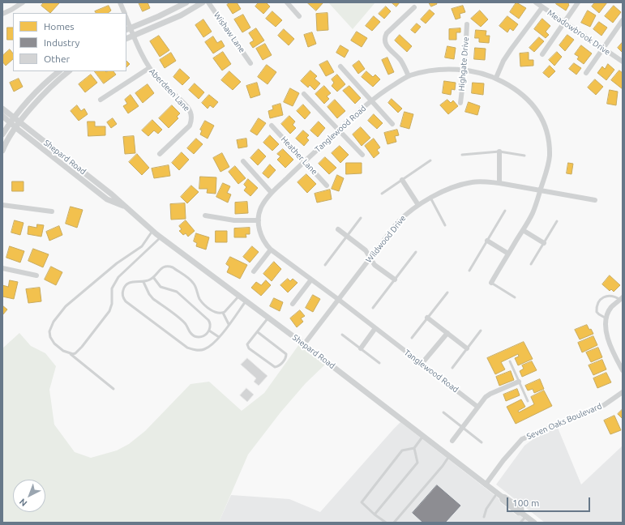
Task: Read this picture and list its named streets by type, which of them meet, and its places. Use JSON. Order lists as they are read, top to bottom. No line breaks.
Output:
{"streets":{"street":["Wishaw Lane","Meadowbrook Drive","Highgate Drive","Aberdeen Lane","Tanglewood Road","Heather Lane","Shepard Road","Wildwood Drive","Seven Oaks Boulevard"]},"crossings":[["Highgate Drive","Tanglewood Road"],["Tanglewood Road","Heather Lane"],["Tanglewood Road","Wildwood Drive"],["Shepard Road","Wildwood Drive"],["Shepard Road","Seven Oaks Boulevard"]],"legend":["Homes","Industry","Other"],"scale_bar":"100 m","north":"bottom left"}
